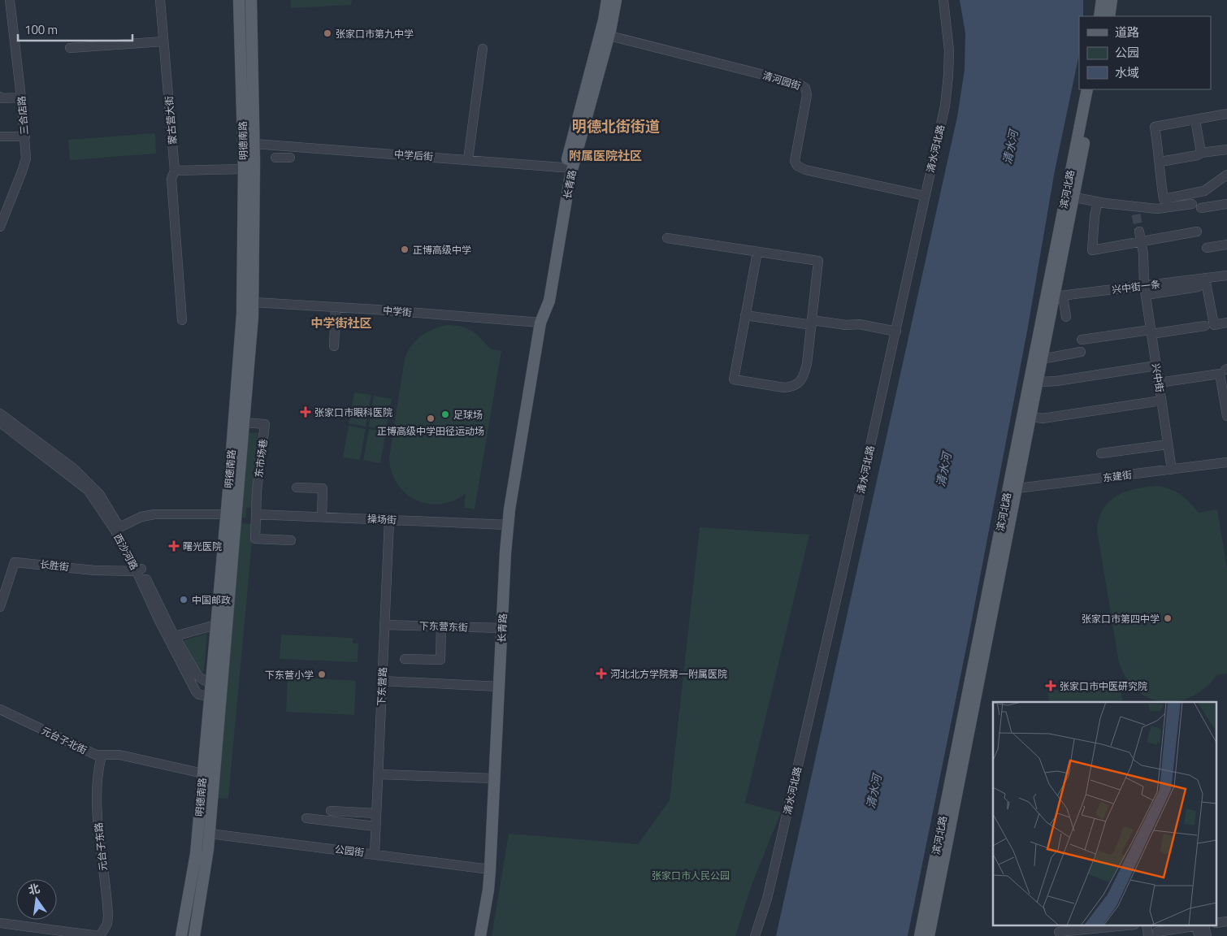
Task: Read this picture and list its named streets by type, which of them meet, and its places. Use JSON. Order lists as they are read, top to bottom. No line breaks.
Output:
{"streets":{"main road":["明德南路","长青路","滨河北路"],"street":["清河园街","三合店路","蒙古营大街","清水河北路","中学后街","兴中街一条","中学街","兴中街","东市场巷","东建街","操场街","西沙河路","长胜街","下东营东街","下东营路","元台子北街","元台子东路","公园街"]},"crossings":[["清河园街","清水河北路"],["清河园街","长青路"],["明德南路","中学后街"],["明德南路","中学街"],["明德南路","东市场巷"],["明德南路","西沙河路"],["明德南路","元台子北街"],["明德南路","公园街"],["中学后街","长青路"],["长青路","中学街"],["长青路","操场街"],["长青路","下东营东街"],["长青路","公园街"],["滨河北路","兴中街一条"],["滨河北路","东建街"],["兴中街一条","兴中街"],["兴中街","东建街"],["东市场巷","操场街"],["操场街","下东营路"],["西沙河路","长胜街"],["下东营东街","下东营路"],["下东营路","公园街"],["元台子北街","元台子东路"]],"districts":["明德北街街道","附属医院社区","中学街社区"],"water":["清水河"],"parks":["张家口市人民公园"],"places":{"other":["张家口市第九中学","正博高级中学","足球场","正博高级中学田径运动场","中国邮政","张家口市第四中学","下东营小学"],"health":["张家口市眼科医院","曙光医院","河北北方学院第一附属医院","张家口市中医研究院"]},"legend":["道路","公园","水域"],"scale_bar":"100 m","north":"top"}
